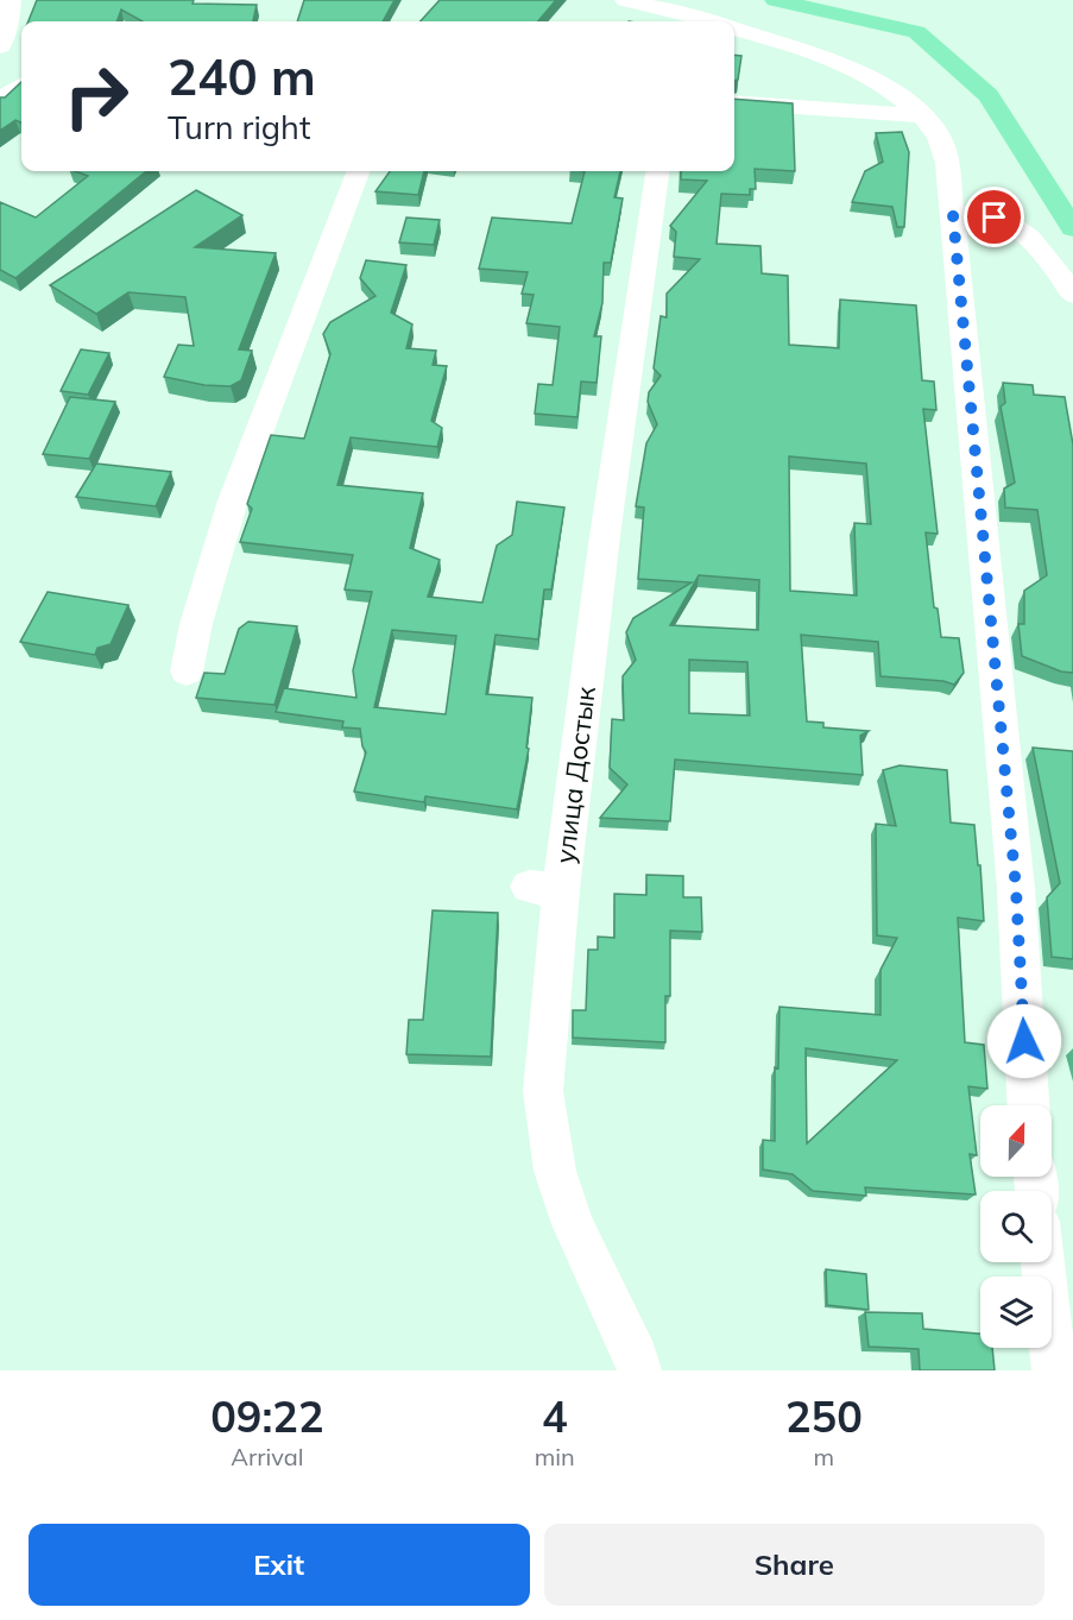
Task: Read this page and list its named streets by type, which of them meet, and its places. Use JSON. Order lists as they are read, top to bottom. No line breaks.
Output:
{"streets":{"street":["улица Достык"]},"north":"top","page":{"turn":["240 m","Turn right"],"eta":["09:22","Arrival","4","min","250","m"],"buttons":["Exit","Share"]}}
